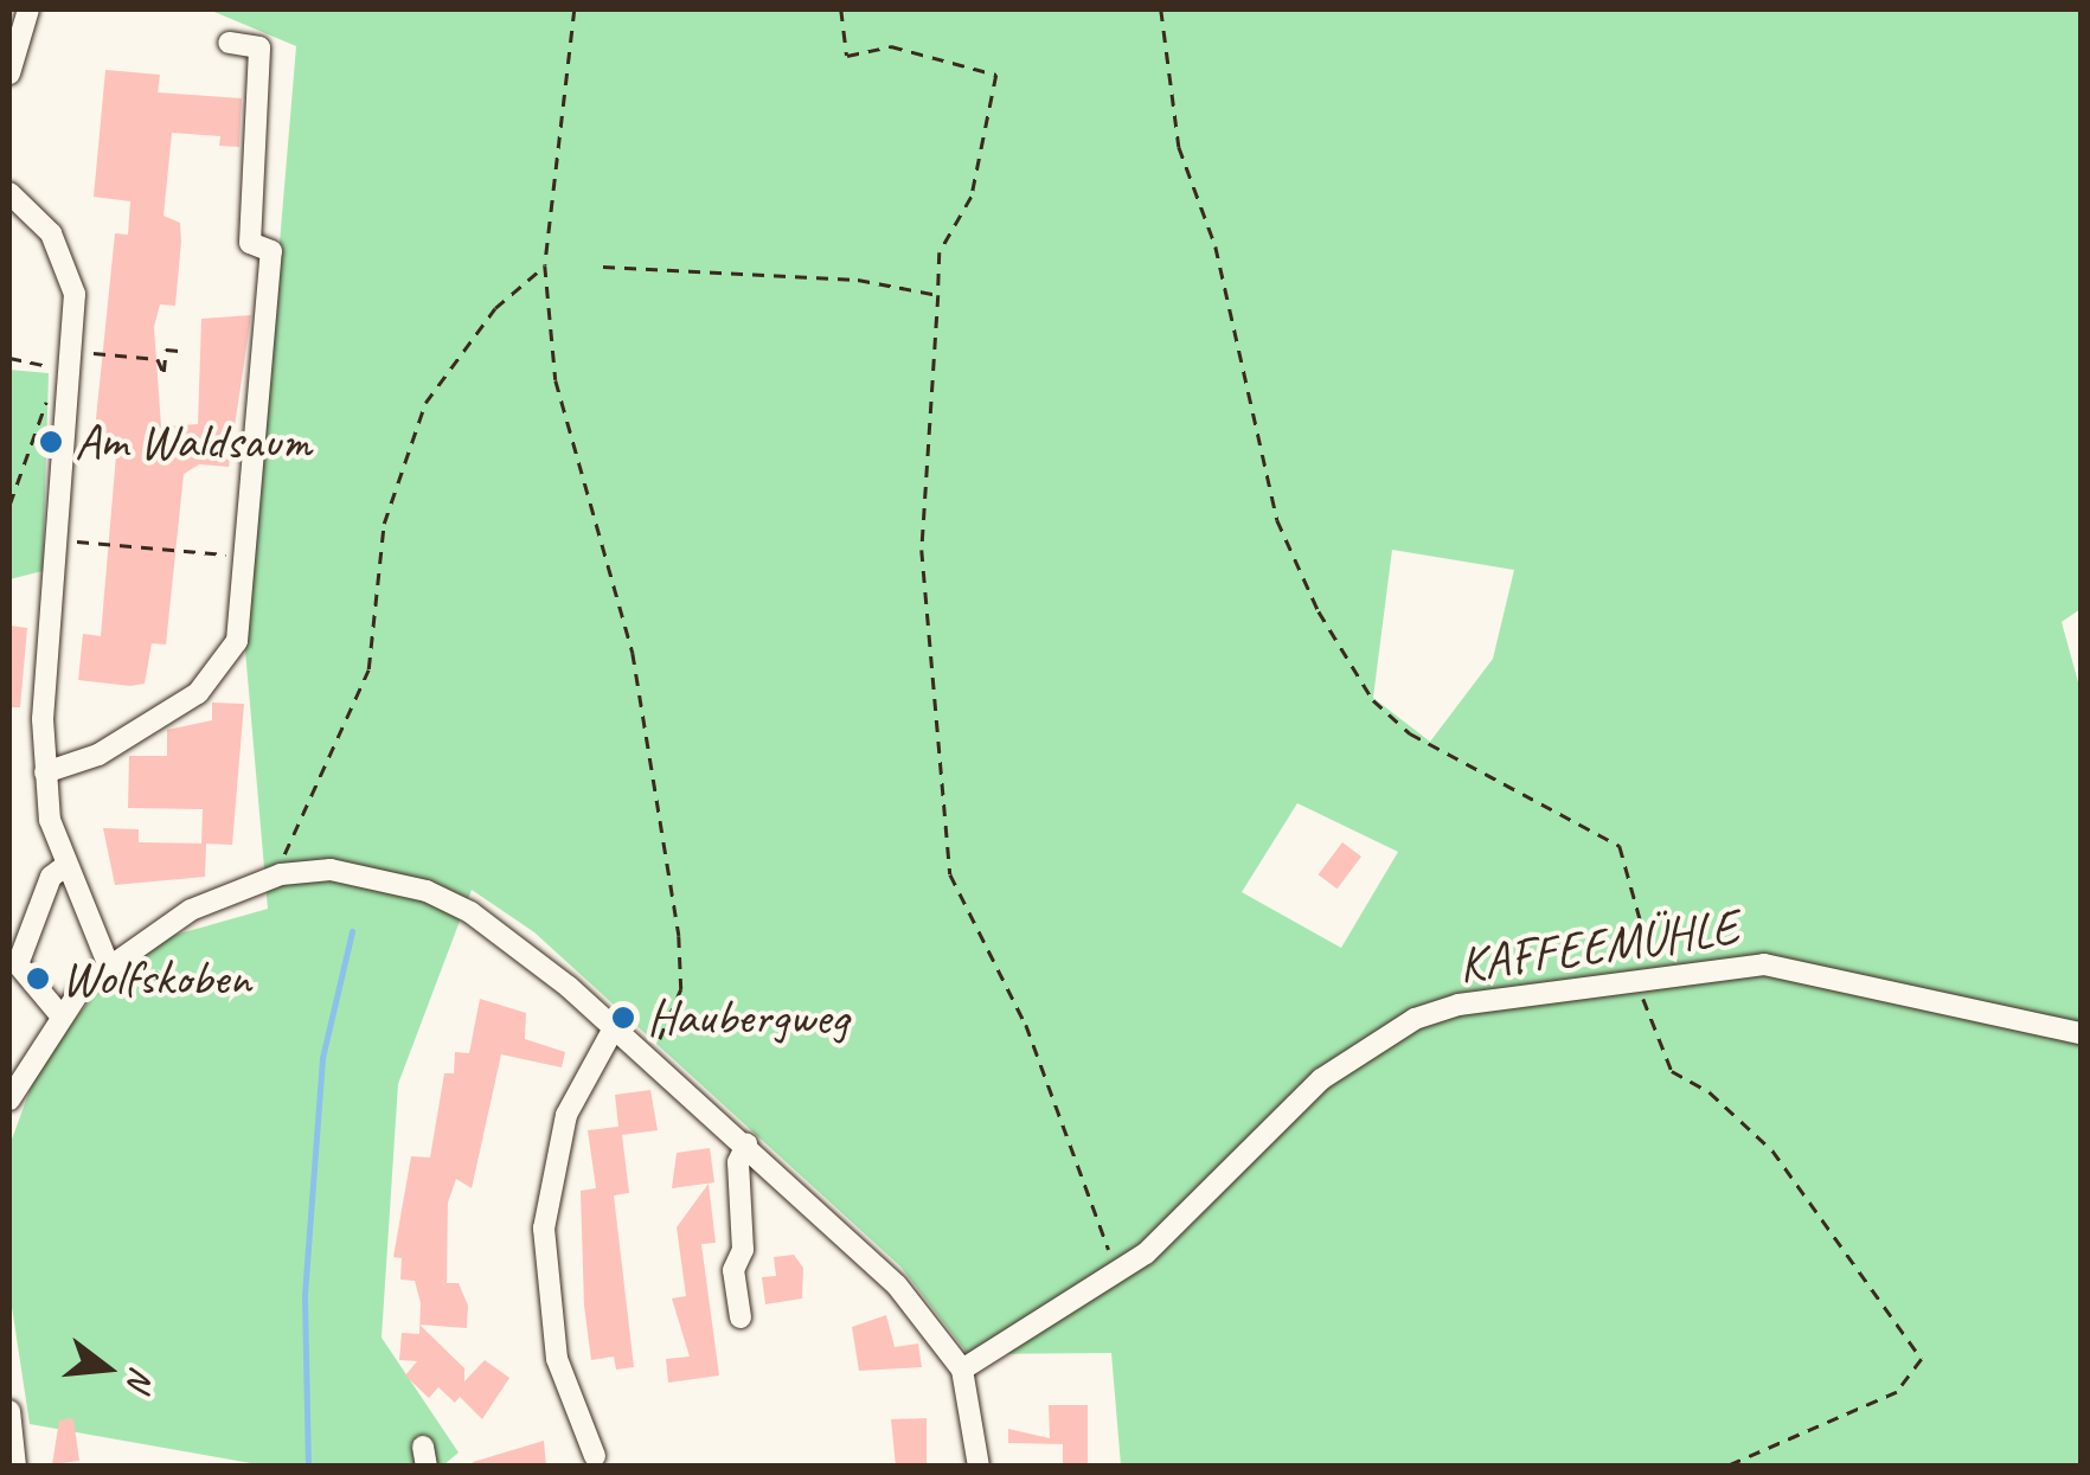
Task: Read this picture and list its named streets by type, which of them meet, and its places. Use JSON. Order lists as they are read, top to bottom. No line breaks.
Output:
{"streets":{"street":["KAFFEEMÜHLE"]},"places":["Am Waldsaum","Wolfskoben","Haubergweg"],"north":"right"}
